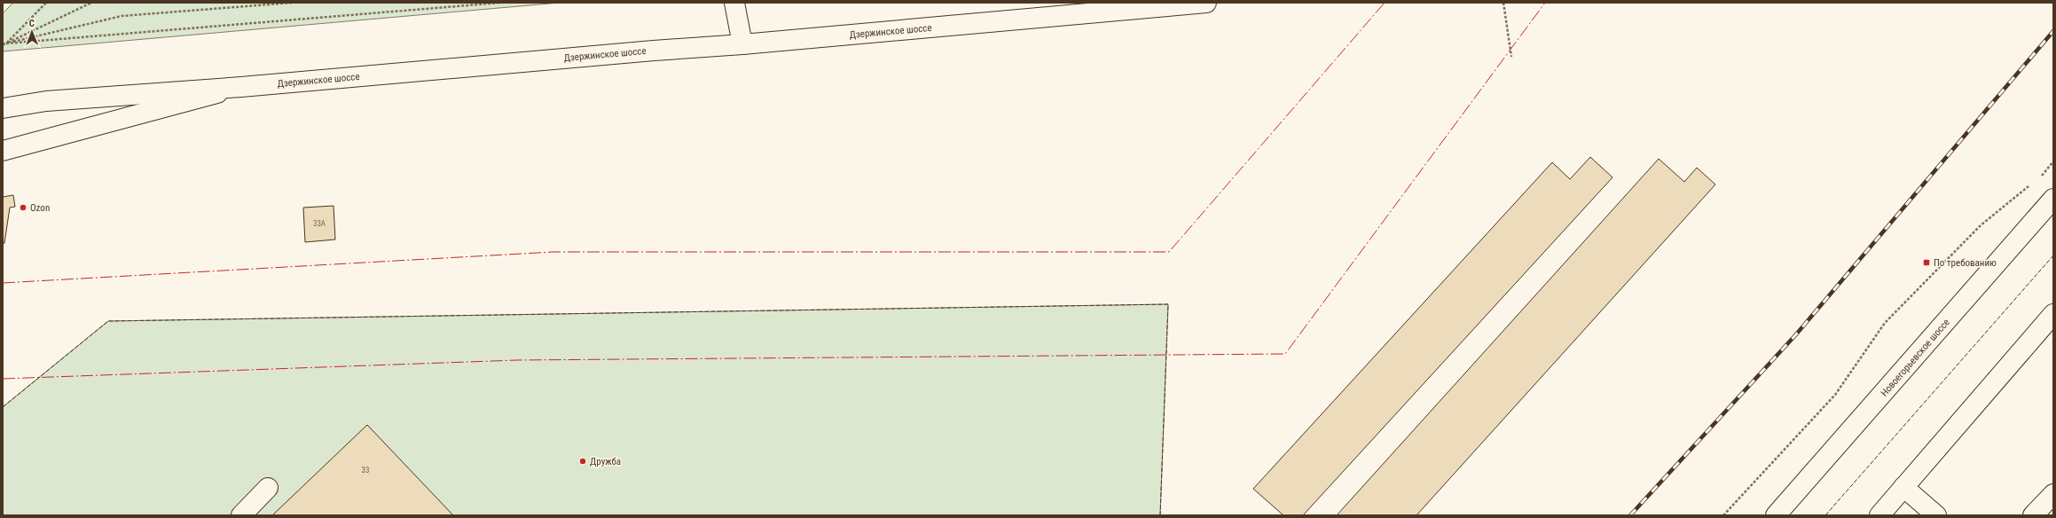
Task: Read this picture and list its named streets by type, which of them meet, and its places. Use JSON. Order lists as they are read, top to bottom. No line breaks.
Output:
{"streets":{"main road":["Дзержинское шоссе","Новоегорьевское шоссе"]},"places":{"other":["Ozon","Дружба"],"transit":["По требованию"]},"house_numbers":["33А","33"],"north":"top"}
